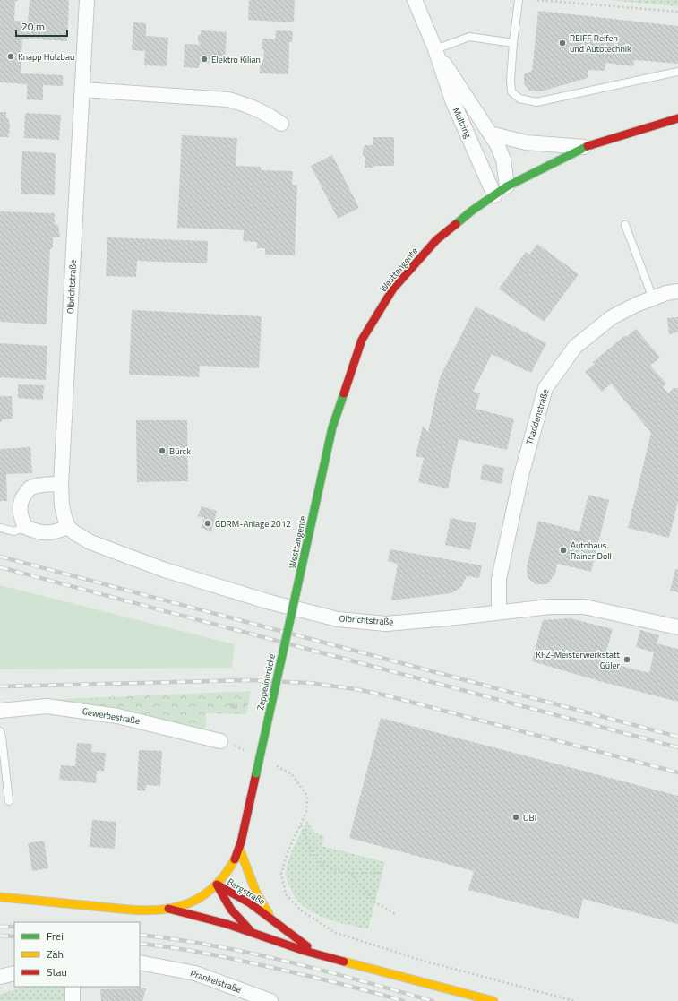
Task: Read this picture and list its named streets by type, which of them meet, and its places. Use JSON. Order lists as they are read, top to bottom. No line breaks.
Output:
{"streets":{"main road":["Westtangente","Zeppelinbrücke","Bergstraße"],"street":["Multring","Olbrichtstraße","Thaddenstraße","Gewerbestraße","Prankelstraße"]},"crossings":[["Multring","Westtangente"],["Westtangente","Zeppelinbrücke"],["Olbrichtstraße","Thaddenstraße"]],"places":["REIFF Reifen und Autotechnik","Knapp Holzbau","Elektro Kilian","Bürck","GDRM-Anlage 2012","Autohaus Rainer Doll","KFZ-Meisterwerkstatt Güler","OBI"],"legend":["Frei","Zäh","Stau"],"scale_bar":"20 m"}
